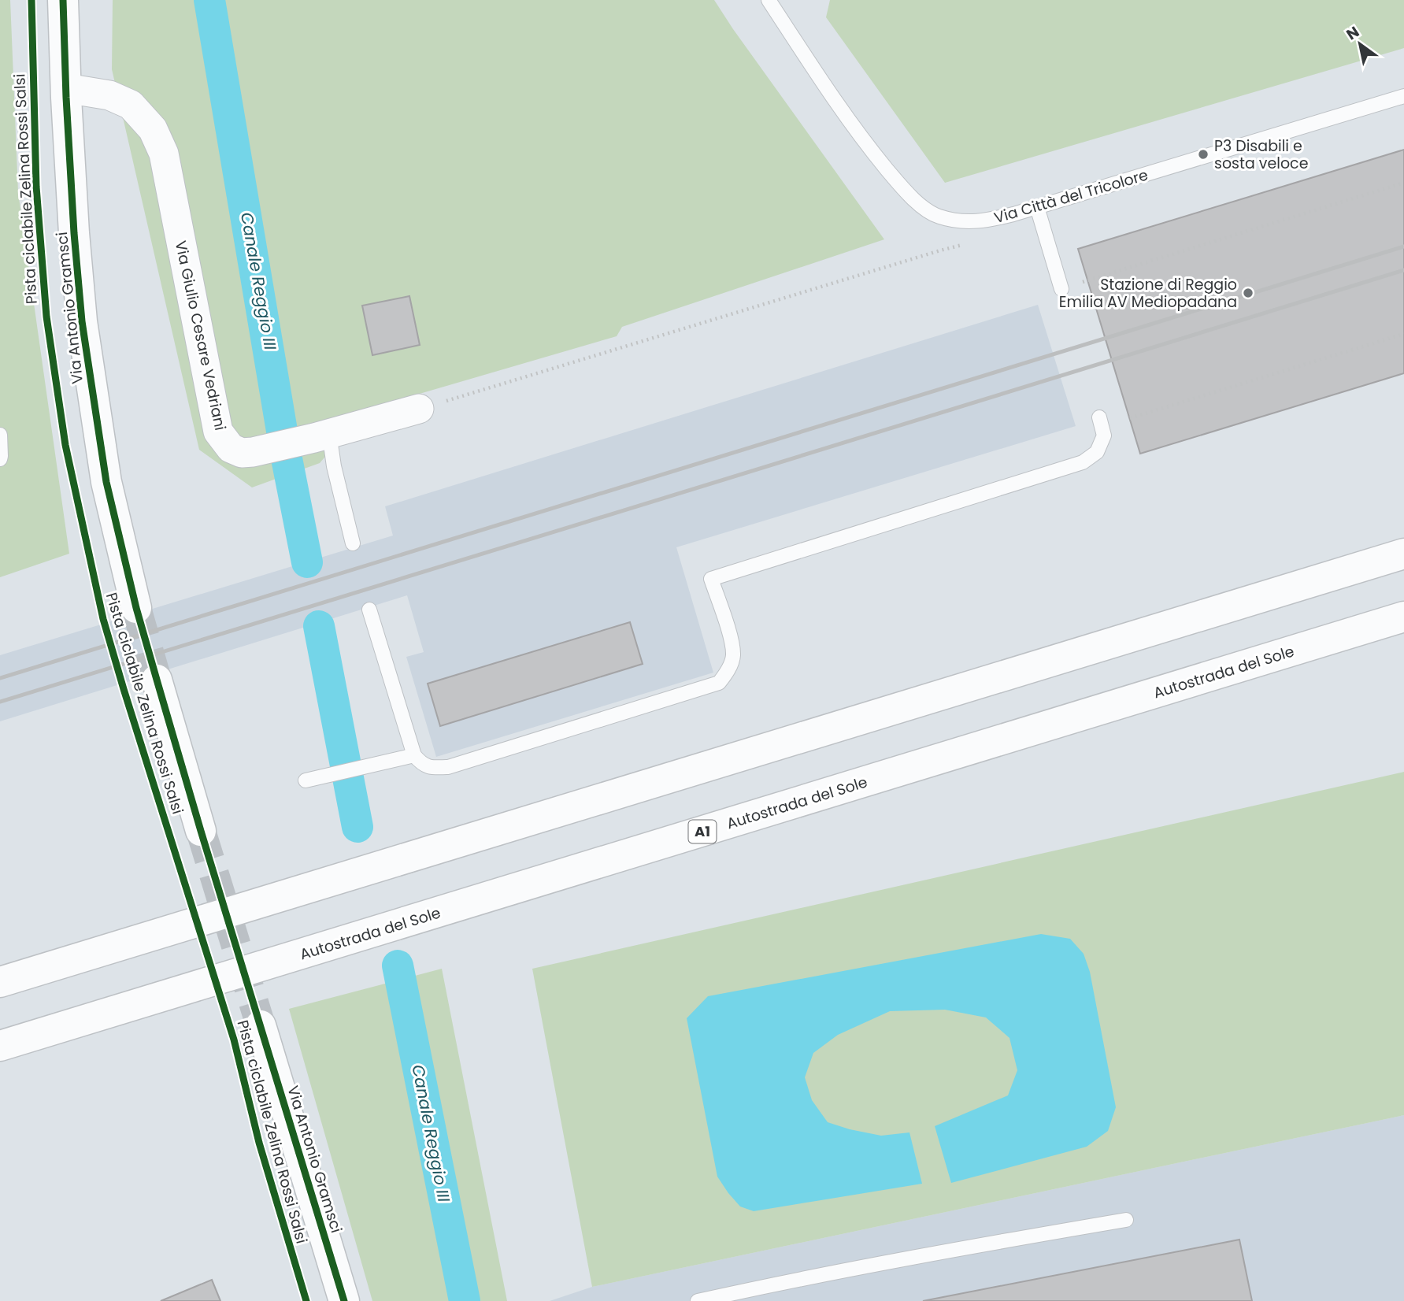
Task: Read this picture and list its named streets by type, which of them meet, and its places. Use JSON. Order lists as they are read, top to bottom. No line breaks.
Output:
{"streets":{"main road":["Via Antonio Gramsci","Autostrada del Sole","A1"],"street":["Via Giulio Cesare Vedriani"],"lane":["Via Città del Tricolore"],"cycle path":["Pista ciclabile Zelina Rossi Salsi"]},"crossings":[["Via Antonio Gramsci","Via Giulio Cesare Vedriani"]],"water":["Canale Reggio III"],"places":["P3 Disabili e sosta veloce","Stazione di Reggio Emilia AV Mediopadana"],"north":"top left"}
